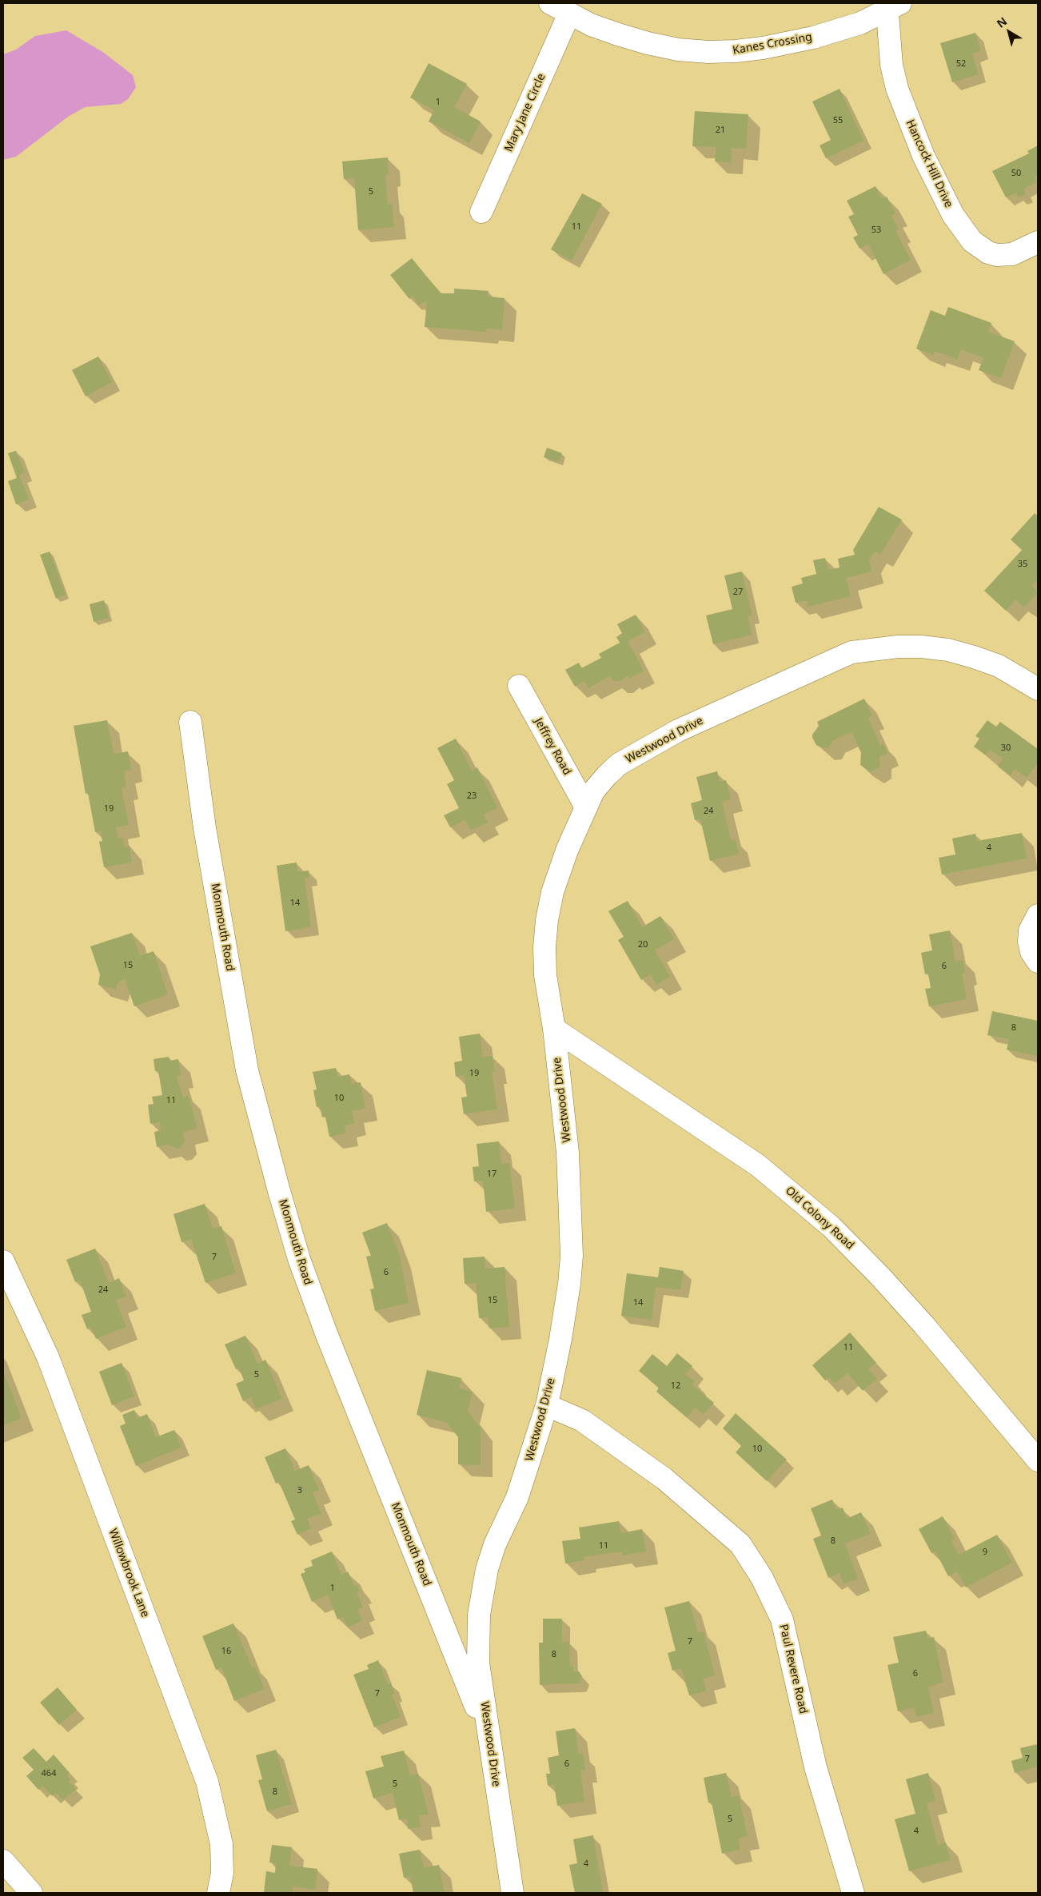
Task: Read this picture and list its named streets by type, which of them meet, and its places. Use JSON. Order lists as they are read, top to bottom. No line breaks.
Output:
{"streets":{"street":["Kanes Crossing","Mary Jane Circle","Hancock Hill Drive","Westwood Drive","Jeffrey Road","Monmouth Road","Old Colony Road","Willowbrook Lane","Paul Revere Road"]},"crossings":[["Kanes Crossing","Mary Jane Circle"],["Kanes Crossing","Hancock Hill Drive"],["Westwood Drive","Jeffrey Road"],["Westwood Drive","Monmouth Road"],["Westwood Drive","Old Colony Road"],["Westwood Drive","Paul Revere Road"]],"house_numbers":["52","1","55","21","50","5","11","53","35","27","30","23","19","24","4","14","20","15","6","8","19","10","11","17","7","6","24","15","14","11","5","12","10","3","8","11","9","1","7","16","8","6","7","7","6","464","5","8","5","4","4"],"north":"top left"}
